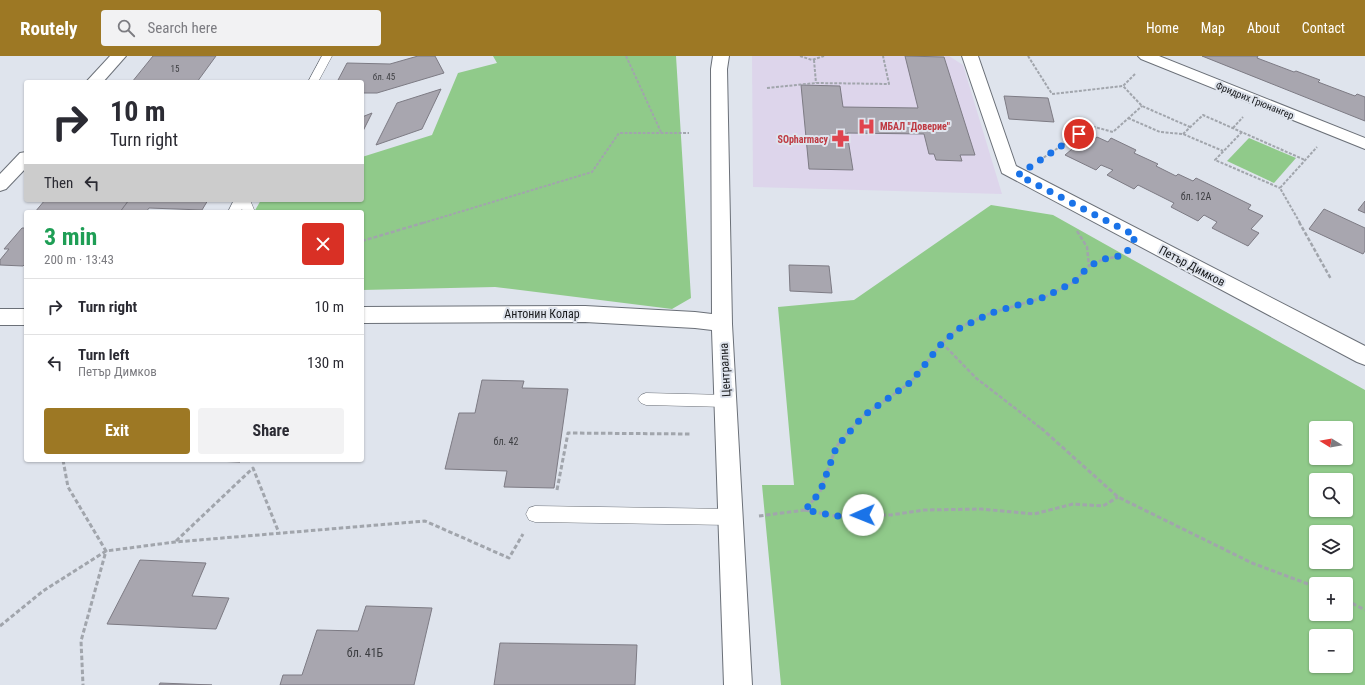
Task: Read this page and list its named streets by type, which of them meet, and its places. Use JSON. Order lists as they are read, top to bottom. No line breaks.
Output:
{"streets":{"street":["Фридрих Грюнангер","Петър Димков","Антонин Колар","Централна"]},"crossings":[["Антонин Колар","Централна"]],"places":{"hospital":["МБАЛ \"Доверие\""],"pharmacy":["SOpharmacy"]},"house_numbers":["15","бл. 45","бл. 12А","бл. 42","бл. 41Б"],"north":"left","page":{"header":"Routely","search":"Search here","nav":["Home","Map","About","Contact"],"turn":["10 m","Turn right"],"then":"Then","heading":["3 min","200 m · 13:43"],"list":[{"name":"Turn right","value":"10 m"},{"name":"Turn left","note":"Петър Димков","value":"130 m"}],"buttons":["Exit","Share"],"map_buttons":["+","−"]}}
